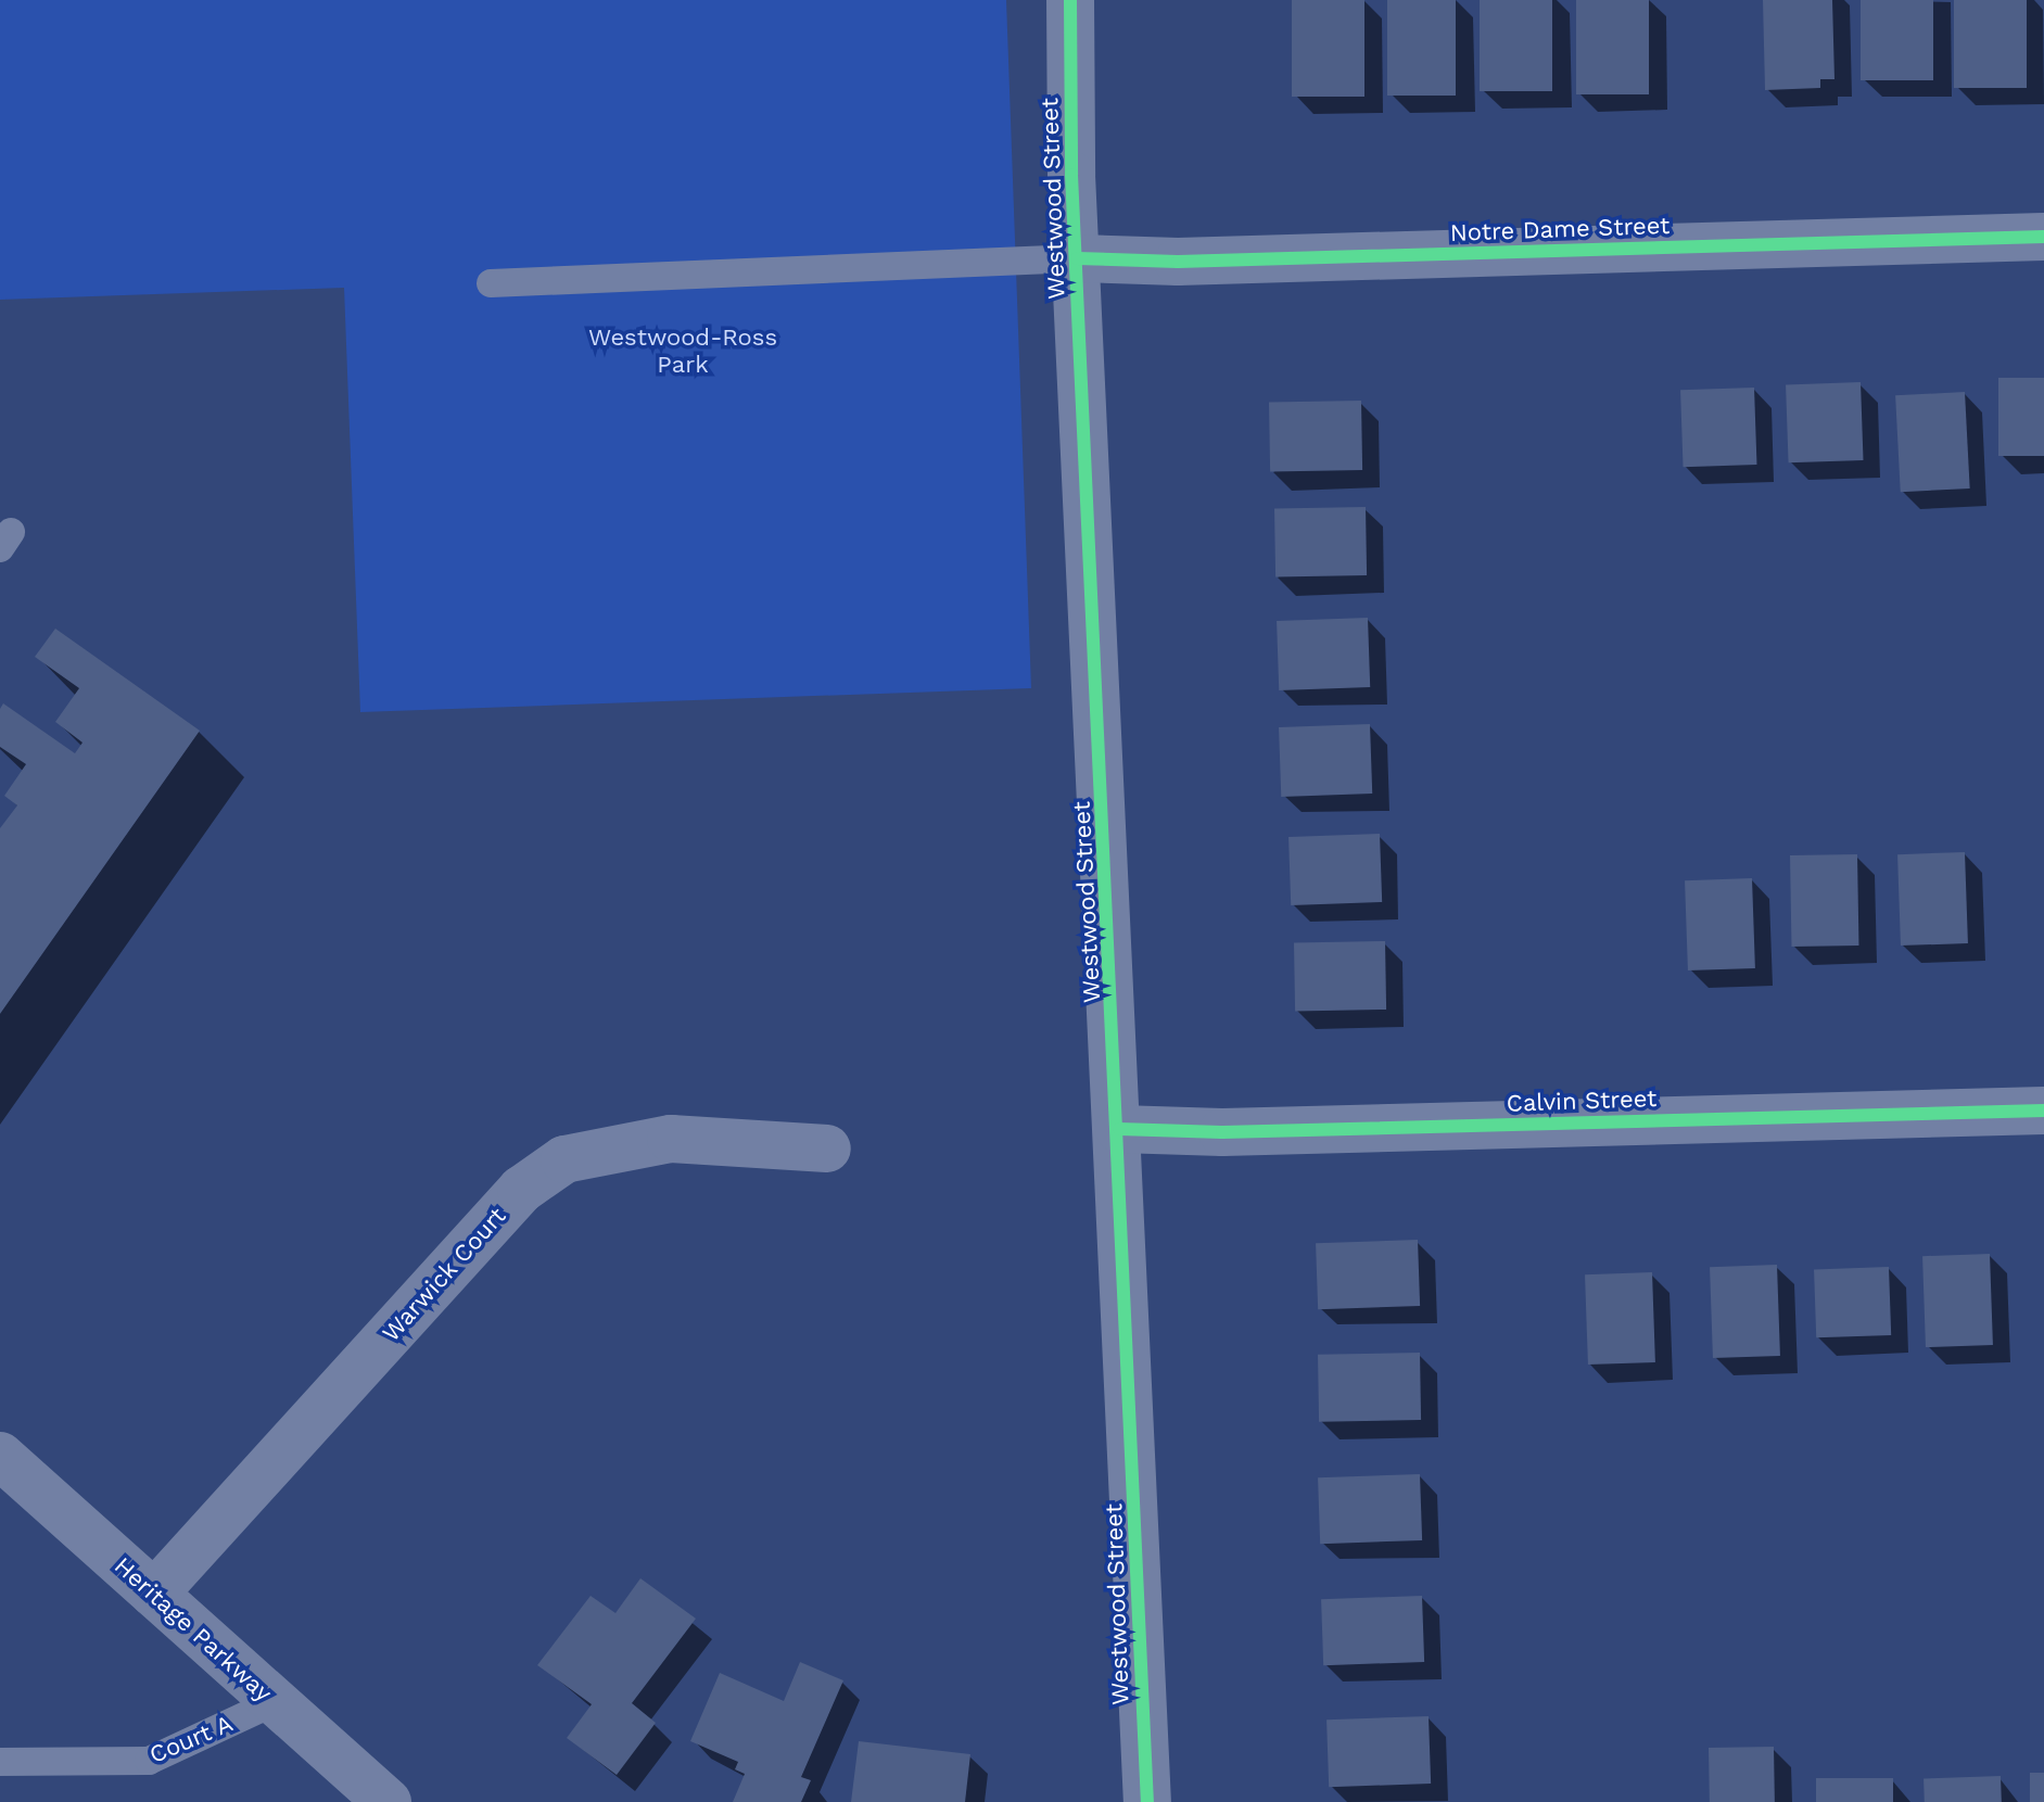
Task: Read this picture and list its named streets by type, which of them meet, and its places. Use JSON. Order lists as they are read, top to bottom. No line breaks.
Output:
{"streets":{"street":["Westwood Street","Notre Dame Street","Calvin Street","Warwick Court","Heritage Parkway"],"lane":["Court A"]},"crossings":[["Westwood Street","Notre Dame Street"],["Westwood Street","Calvin Street"],["Warwick Court","Heritage Parkway"],["Heritage Parkway","Court A"]],"parks":["Westwood-Ross Park"]}
